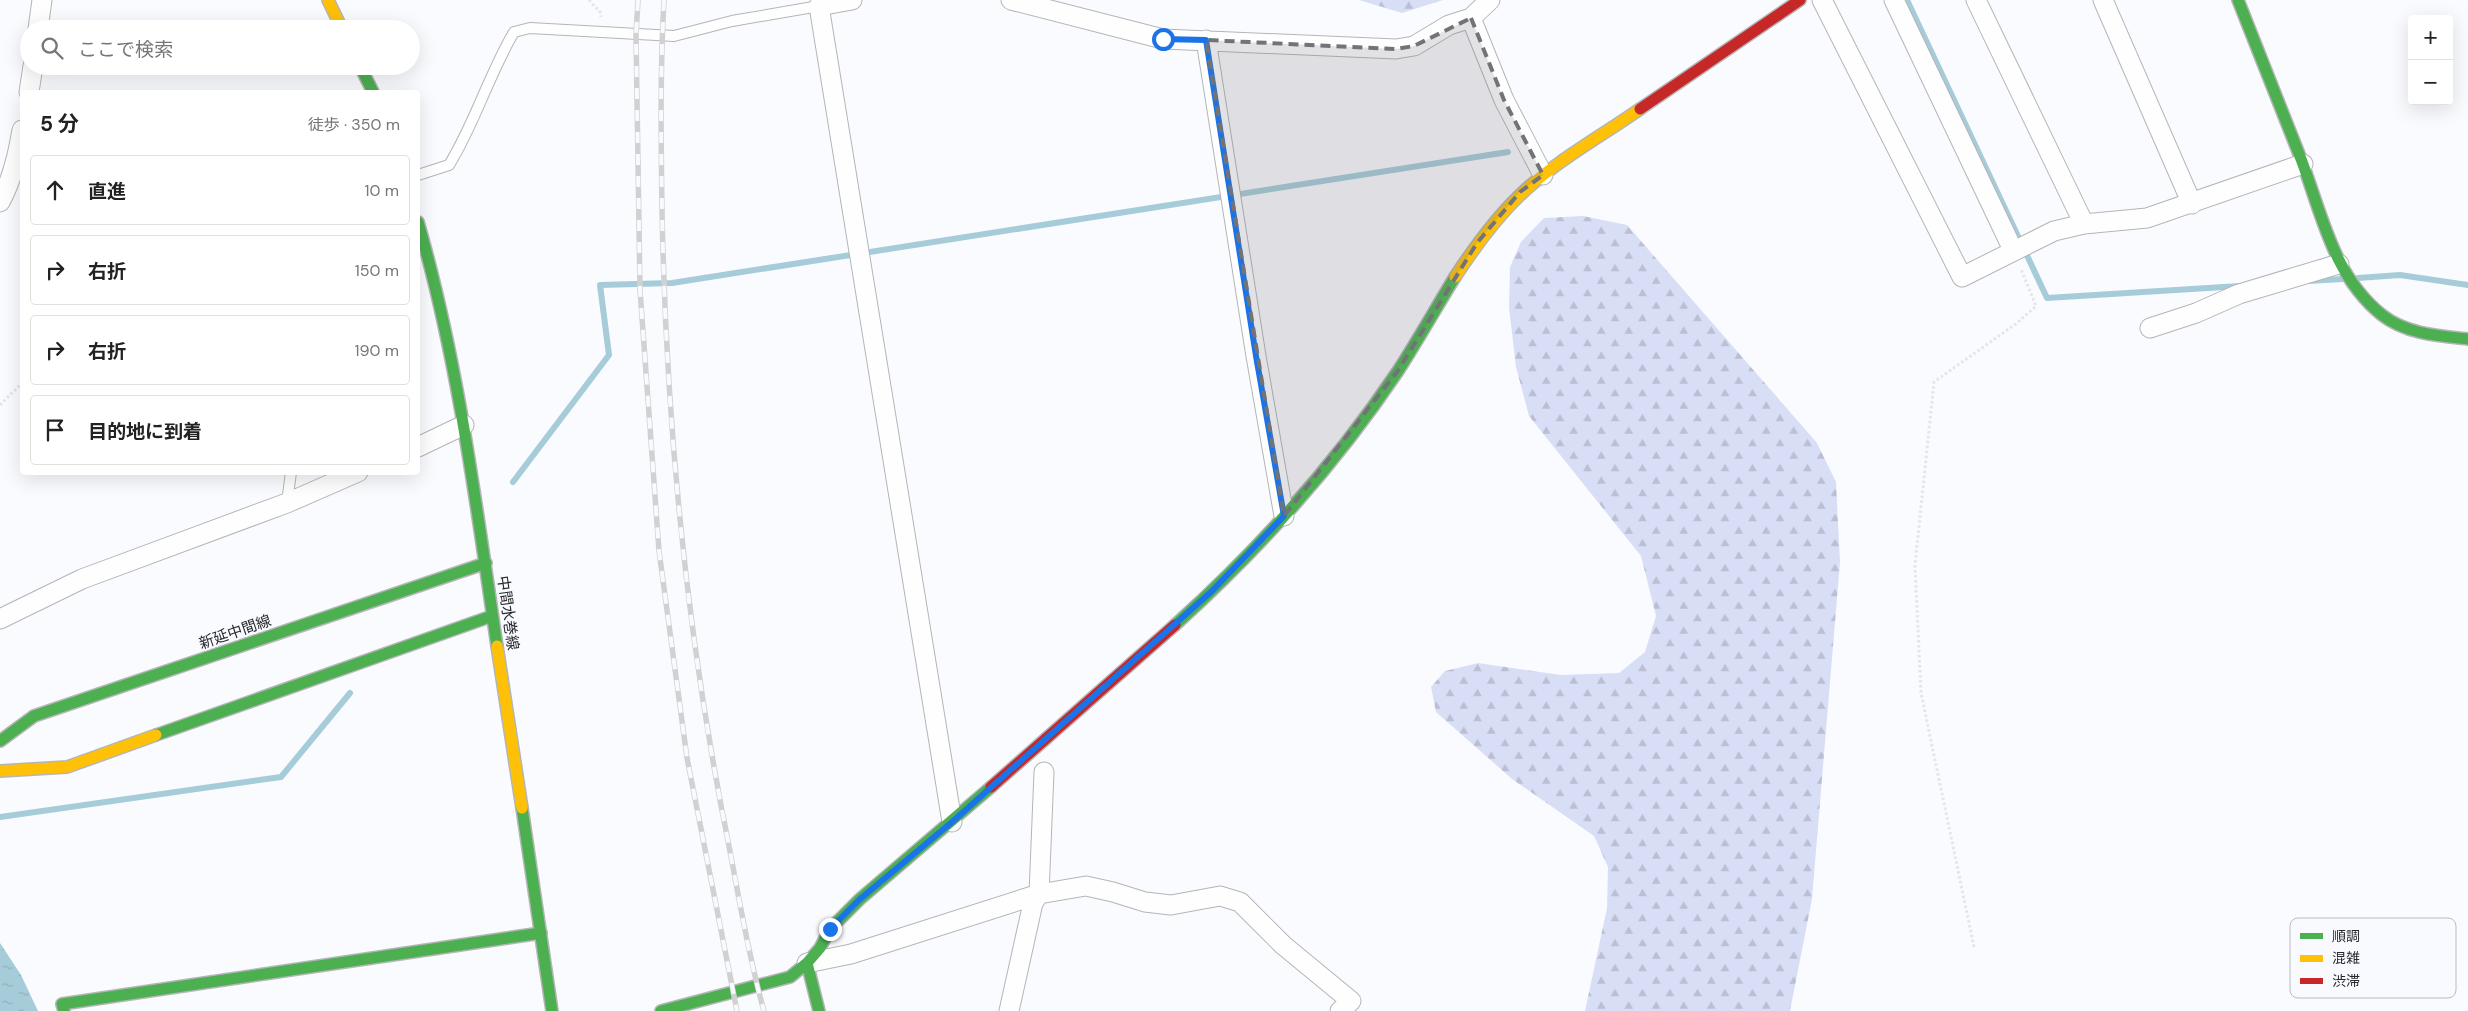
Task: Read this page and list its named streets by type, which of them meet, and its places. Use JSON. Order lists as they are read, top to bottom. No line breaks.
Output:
{"streets":{"street":["中間水巻線","新延中間線"]},"crossings":[["中間水巻線","新延中間線"]],"legend":["順調","混雑","渋滞"],"page":{"map_buttons":["+","−"],"search":"ここで検索","heading":["5 分","徒歩 · 350 m"],"list":[["直進","10 m"],["右折","150 m"],["右折","190 m"],"目的地に到着"]}}
